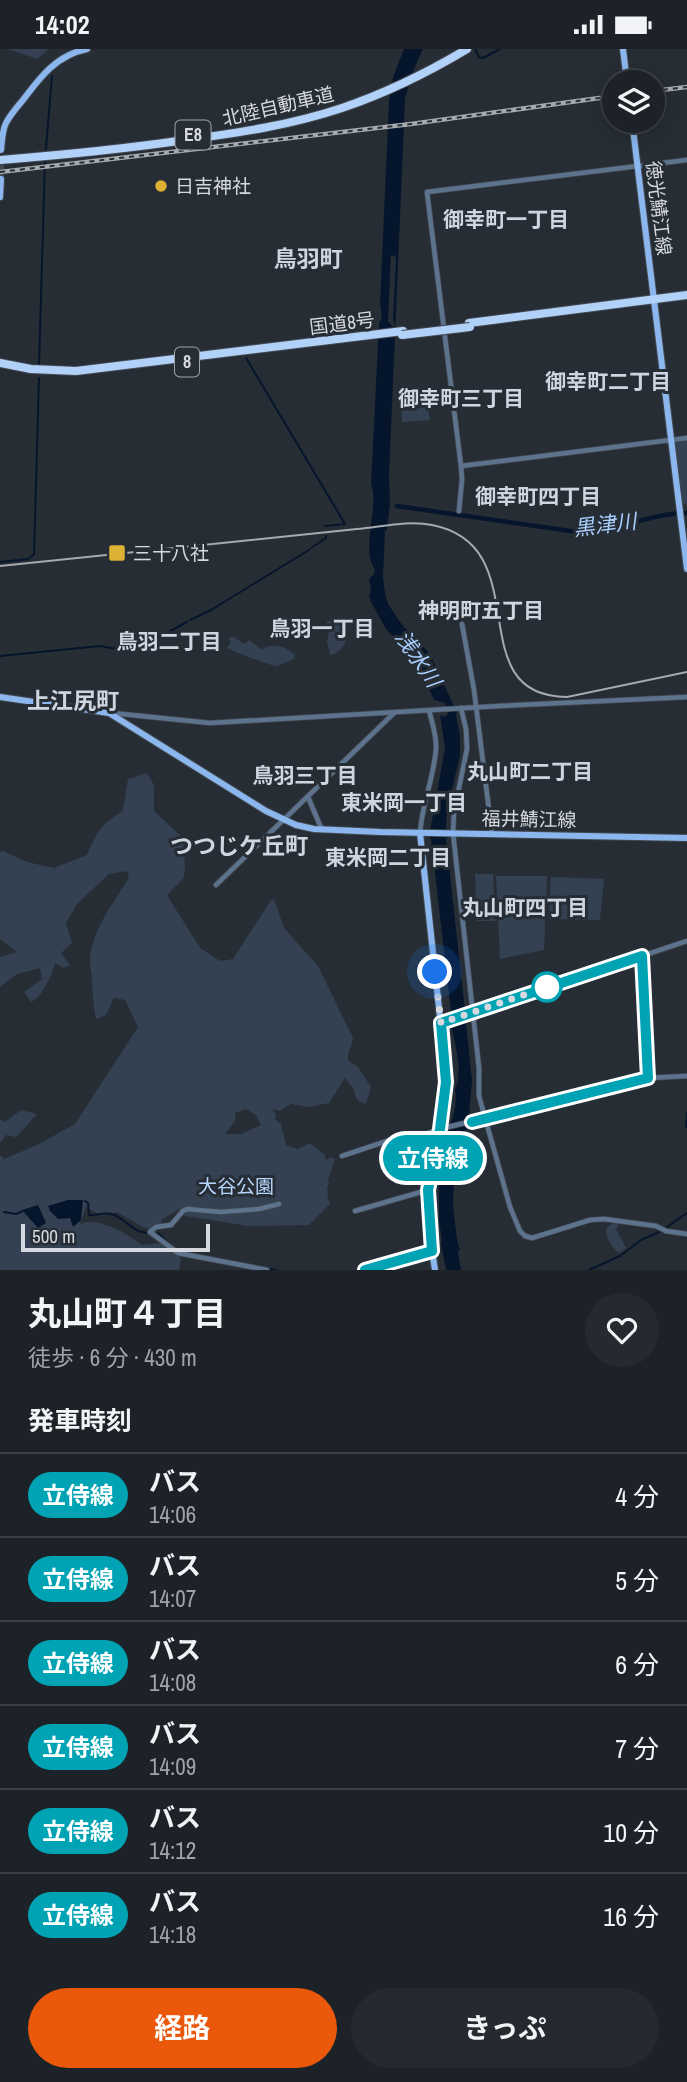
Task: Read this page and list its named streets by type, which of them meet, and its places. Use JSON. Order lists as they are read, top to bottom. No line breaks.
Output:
{"streets":{"highway":["北陸自動車道","E8","国道8号","8"],"main road":["徳光鯖江線","福井鯖江線"]},"crossings":[["徳光鯖江線","国道8号"]],"districts":["御幸町一丁目","鳥羽町","御幸町二丁目","御幸町三丁目","御幸町四丁目","神明町五丁目","鳥羽一丁目","鳥羽二丁目","上江尻町","丸山町二丁目","鳥羽三丁目","東米岡一丁目","つつじケ丘町","東米岡二丁目","丸山町四丁目"],"water":["黒津川","浅水川"],"parks":["大谷公園"],"places":{"other":["日吉神社"],"transit":["三十八社"]},"lines":["bus line 立侍線"],"scale_bar":"500 m","page":{"status":"14:02","on_map":"立侍線","scale":"500 m","heading":[["丸山町４丁目","徒歩 · 6 分 · 430 m"],"発車時刻"],"list":[{"mark":"立侍線","name":"バス","note":"14:06","value":"4 分"},{"mark":"立侍線","name":"バス","note":"14:07","value":"5 分"},{"mark":"立侍線","name":"バス","note":"14:08","value":"6 分"},{"mark":"立侍線","name":"バス","note":"14:09","value":"7 分"},{"mark":"立侍線","name":"バス","note":"14:12","value":"10 分"},{"mark":"立侍線","name":"バス","note":"14:18","value":"16 分"}],"buttons":["経路","きっぷ"]}}
